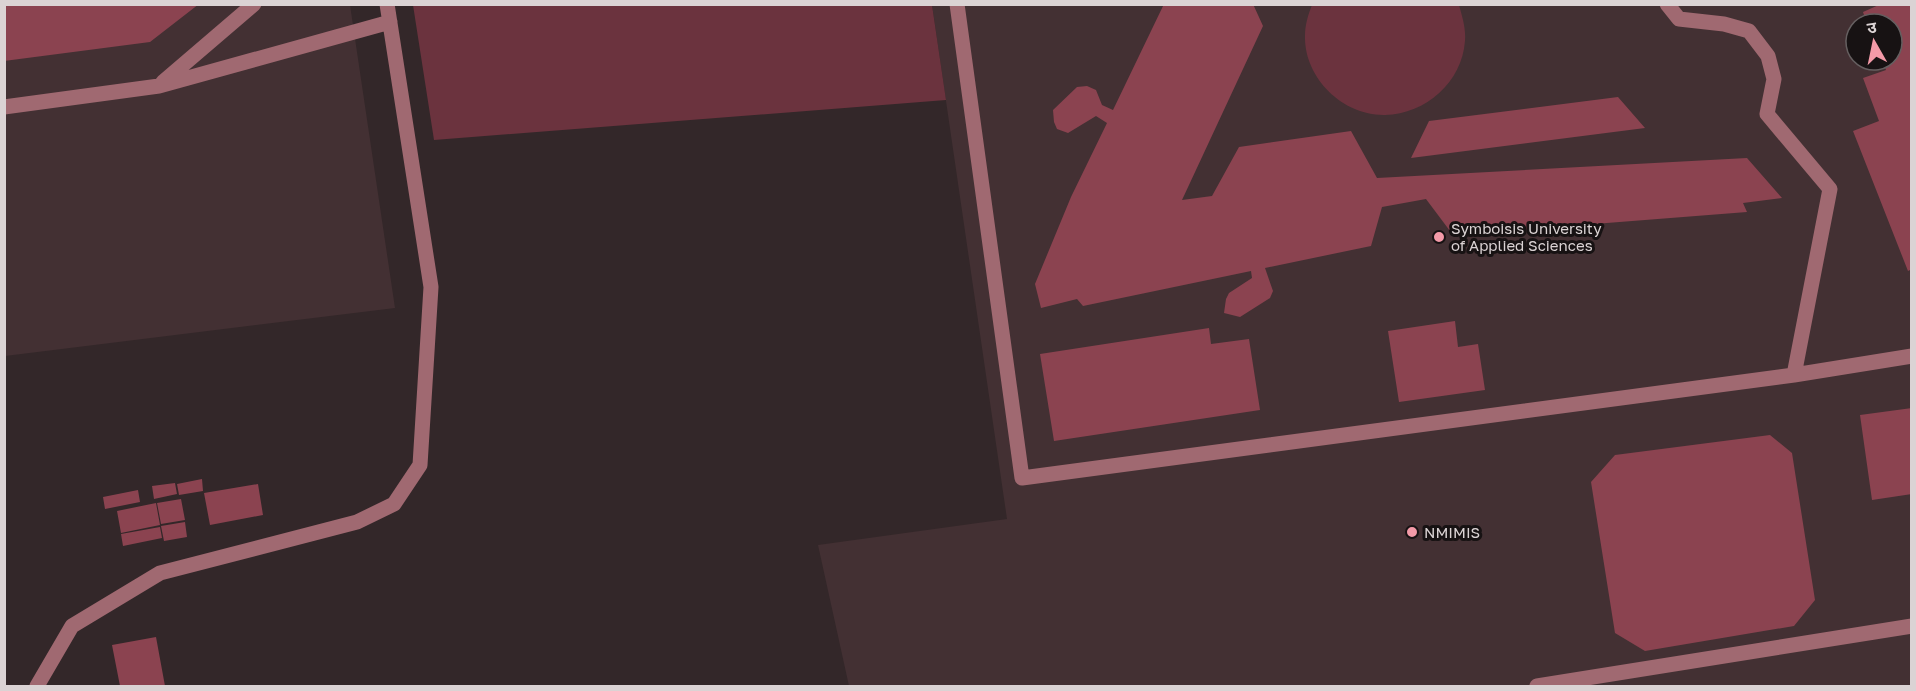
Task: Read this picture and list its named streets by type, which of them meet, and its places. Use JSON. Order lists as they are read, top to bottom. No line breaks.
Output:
{"places":["Symboisis University of Applied Sciences","NMIMIS"],"north":"top"}
